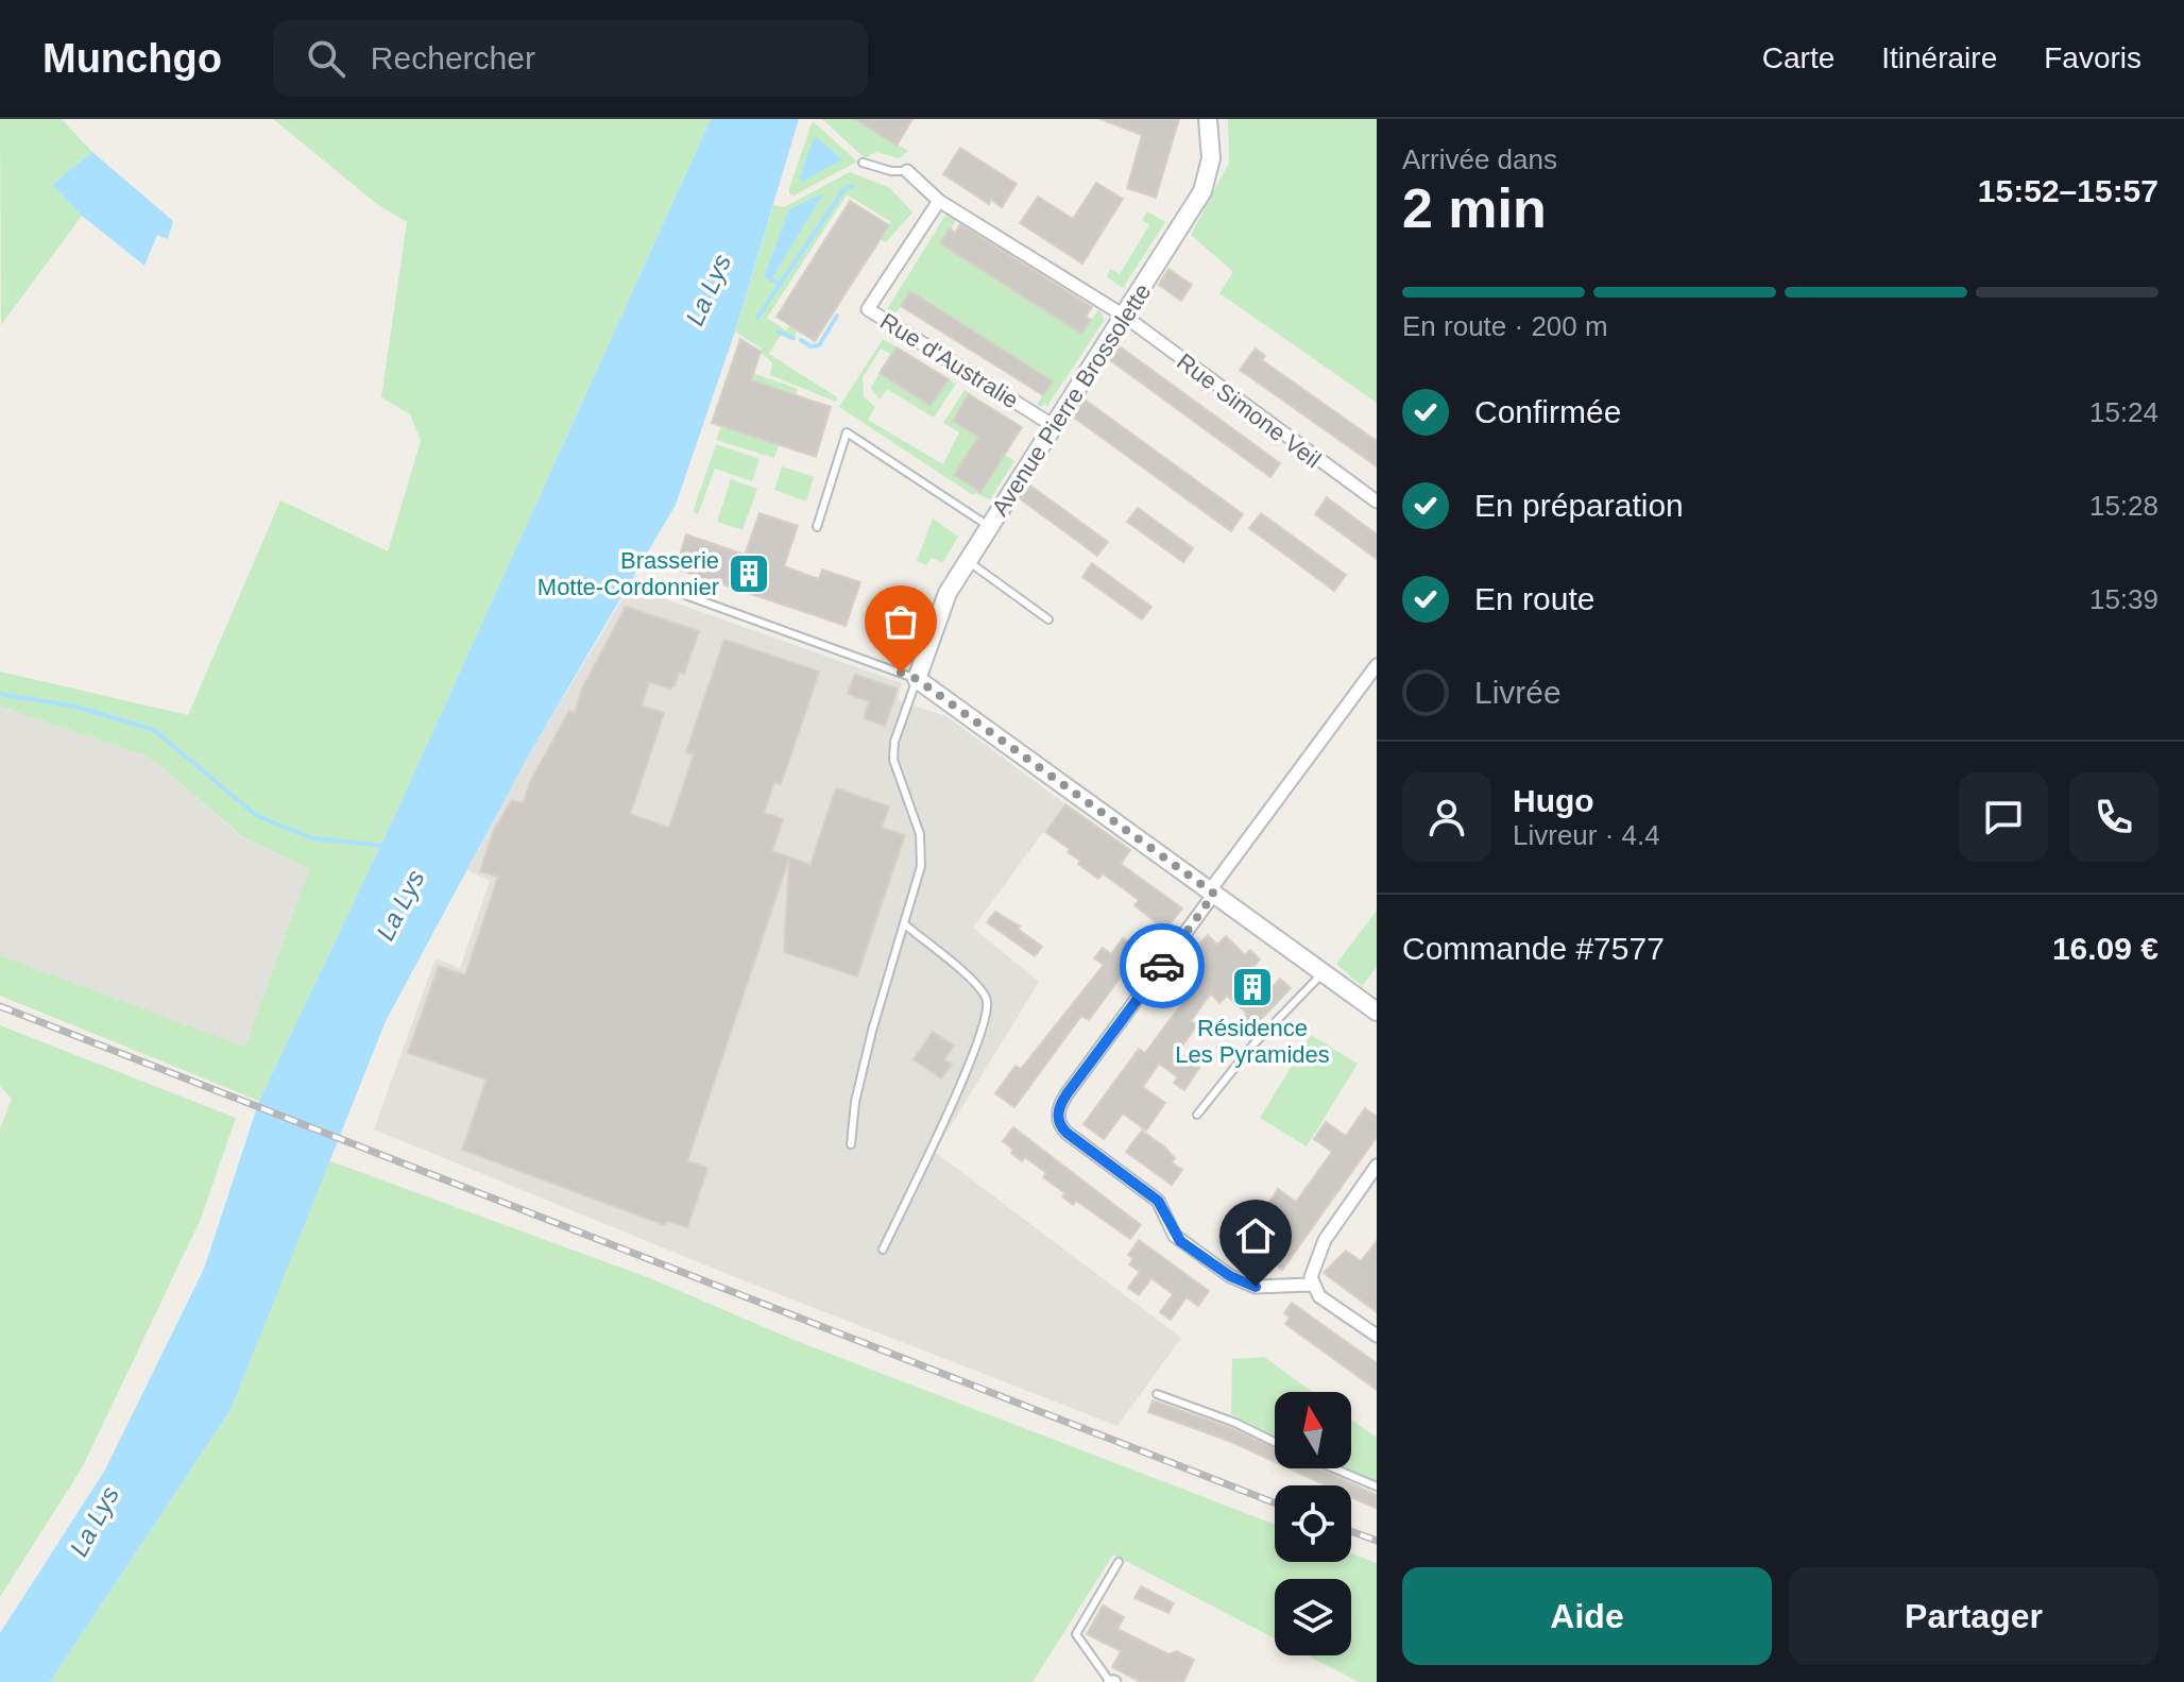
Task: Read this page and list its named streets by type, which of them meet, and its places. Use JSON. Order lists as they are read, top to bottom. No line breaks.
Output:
{"streets":{"street":["Rue d'Australie","Avenue Pierre Brossolette","Rue Simone Veil"]},"crossings":[["Rue d'Australie","Avenue Pierre Brossolette"],["Avenue Pierre Brossolette","Rue Simone Veil"]],"water":["La Lys"],"places":{"building":["Brasserie Motte-Cordonnier","Résidence Les Pyramides"]},"north":"top","page":{"header":"Munchgo","search":"Rechercher","nav":["Carte","Itinéraire","Favoris"],"heading":["2 min","Arrivée dans","15:52–15:57"],"panel":["Hugo","Livreur · 4.4","Commande #7577","16.09 €"],"bar":"En route · 200 m","list":[["Confirmée","15:24"],["En préparation","15:28"],["En route","15:39"],"Livrée"],"buttons":["Aide","Partager"]}}
